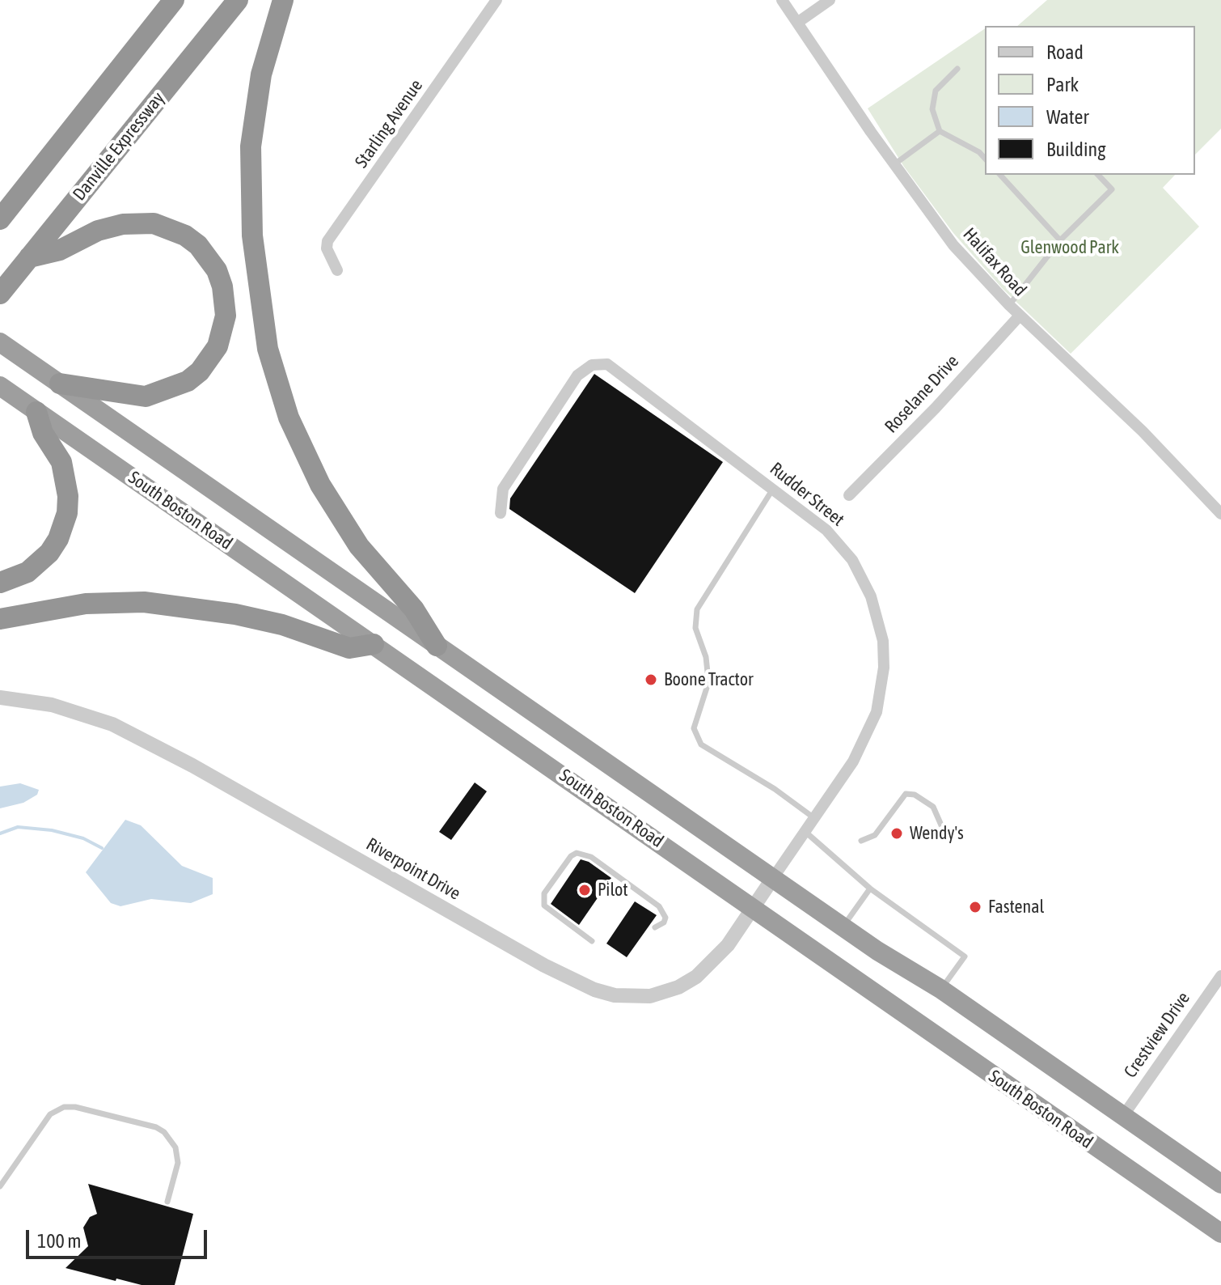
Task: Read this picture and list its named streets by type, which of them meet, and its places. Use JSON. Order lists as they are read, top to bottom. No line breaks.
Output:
{"streets":{"highway":["Danville Expressway","South Boston Road"],"street":["Starling Avenue","Halifax Road","Roselane Drive","Rudder Street","Riverpoint Drive","Crestview Drive"]},"crossings":[["Halifax Road","Roselane Drive"],["Rudder Street","South Boston Road"],["Rudder Street","Riverpoint Drive"],["South Boston Road","Riverpoint Drive"],["South Boston Road","Crestview Drive"]],"parks":["Glenwood Park"],"places":["Boone Tractor","Wendy's","Pilot","Fastenal"],"legend":["Road","Park","Water","Building"],"scale_bar":"100 m"}
